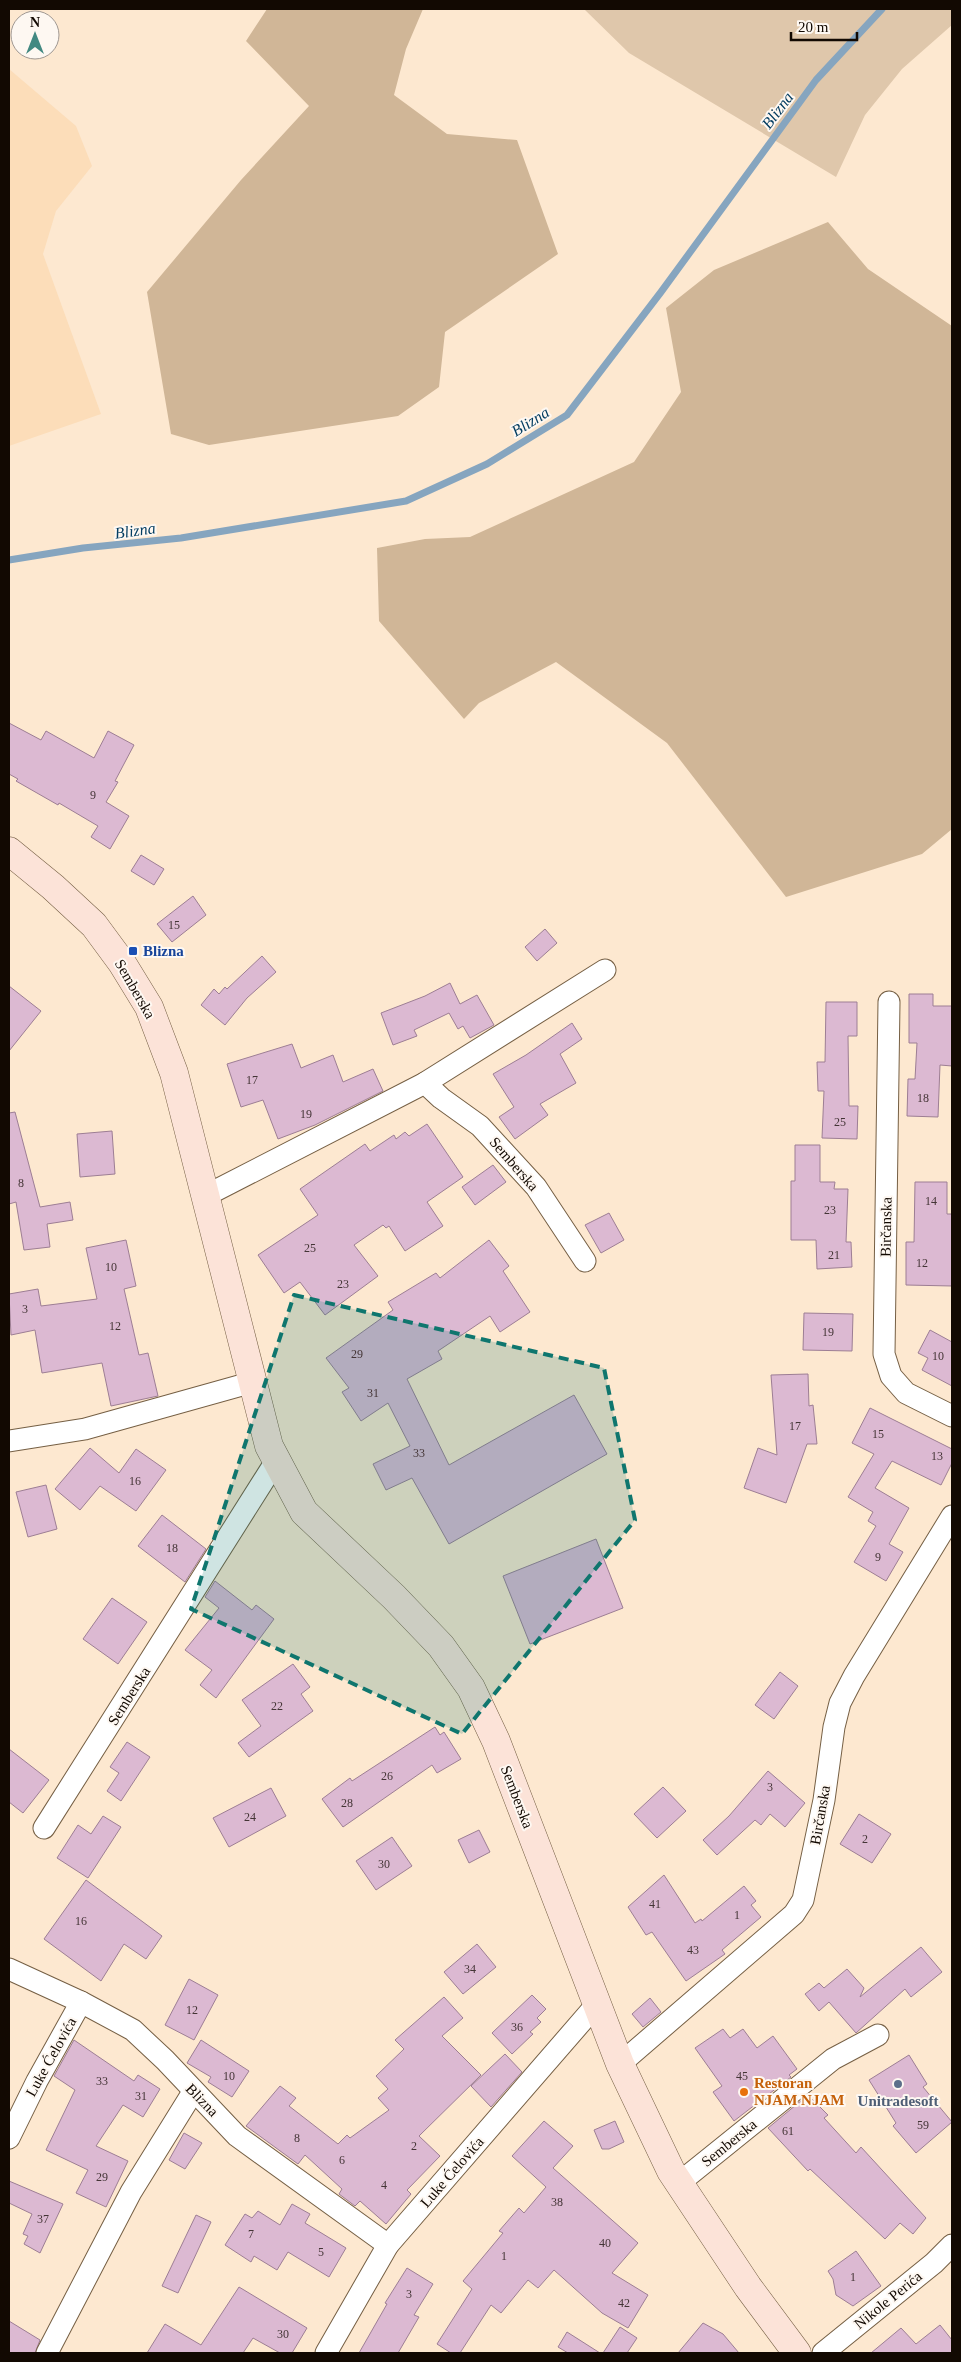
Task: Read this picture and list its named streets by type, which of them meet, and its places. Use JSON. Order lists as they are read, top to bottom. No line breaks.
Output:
{"streets":{"main road":["Semberska"],"street":["Birčanska","Luke Ćelovića","Blizna","Nikole Perića"]},"crossings":[["Semberska","Birčanska"],["Semberska","Luke Ćelovića"],["Luke Ćelovića","Blizna"]],"water":["Blizna"],"places":{"transit":["Blizna"],"other":["Unitradesoft","Restoran NJAM NJAM"]},"house_numbers":["9","15","17","18","19","25","8","14","23","25","21","12","10","23","3","12","19","29","10","31","17","15","33","13","16","18","9","22","26","3","28","24","2","30","41","1","16","43","34","12","36","10","45","33","31","59","61","8","2","6","29","4","38","37","7","40","5","1","1","3","42","30"],"scale_bar":"20 m","north":"top"}
